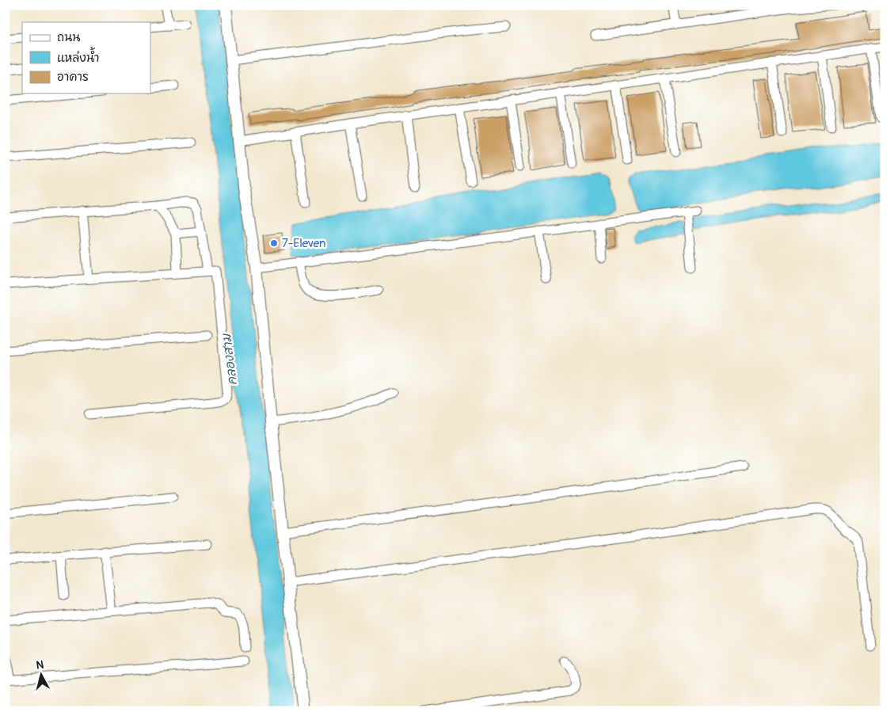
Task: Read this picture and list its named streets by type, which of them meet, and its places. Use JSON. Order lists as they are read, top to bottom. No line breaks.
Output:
{"water":["คลองสาม"],"places":["7-Eleven"],"legend":["ถนน","แหล่งน้ำ","อาคาร"],"north":"top"}
